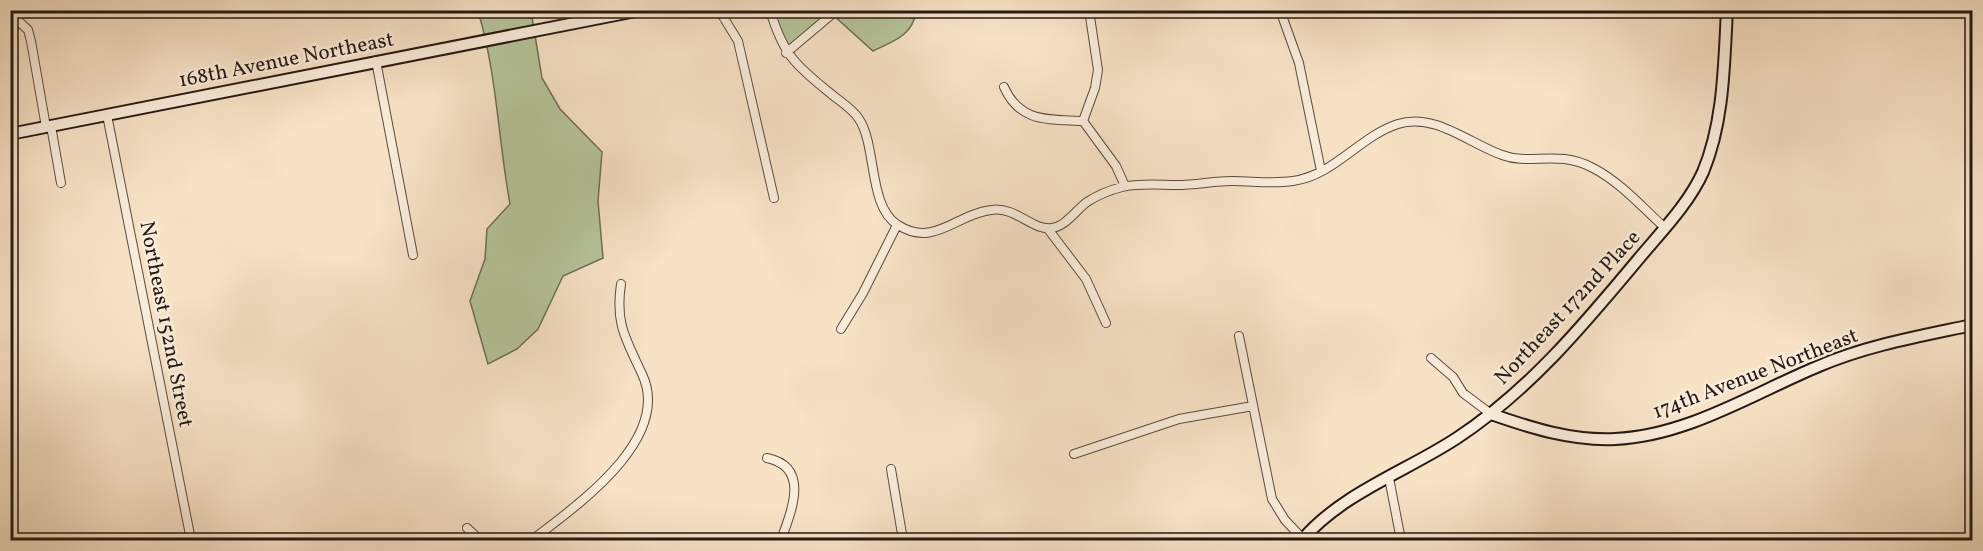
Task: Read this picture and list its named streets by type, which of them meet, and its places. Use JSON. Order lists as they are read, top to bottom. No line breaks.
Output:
{"streets":{"street":["168th Avenue Northeast","Northeast 172nd Place","Northeast 152nd Street","174th Avenue Northeast"]},"crossings":[["168th Avenue Northeast","Northeast 152nd Street"],["Northeast 172nd Place","174th Avenue Northeast"]]}
